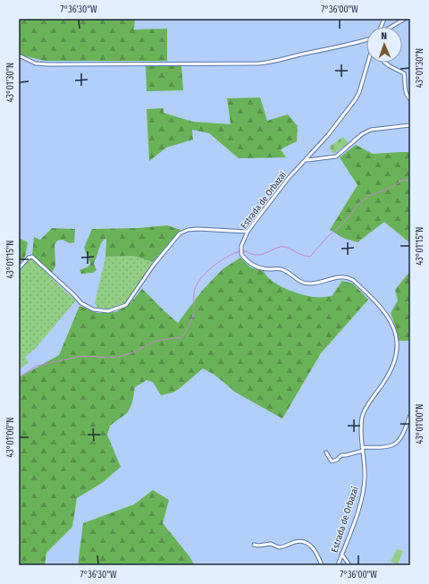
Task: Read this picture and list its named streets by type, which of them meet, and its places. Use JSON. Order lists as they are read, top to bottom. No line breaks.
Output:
{"streets":{"street":["Estrada de Orbazai"]},"north":"top","coordinates":["7°36'30\"W","7°36'00\"W","43°01'30\"N","43°01'15\"N","43°01'00\"N"]}
